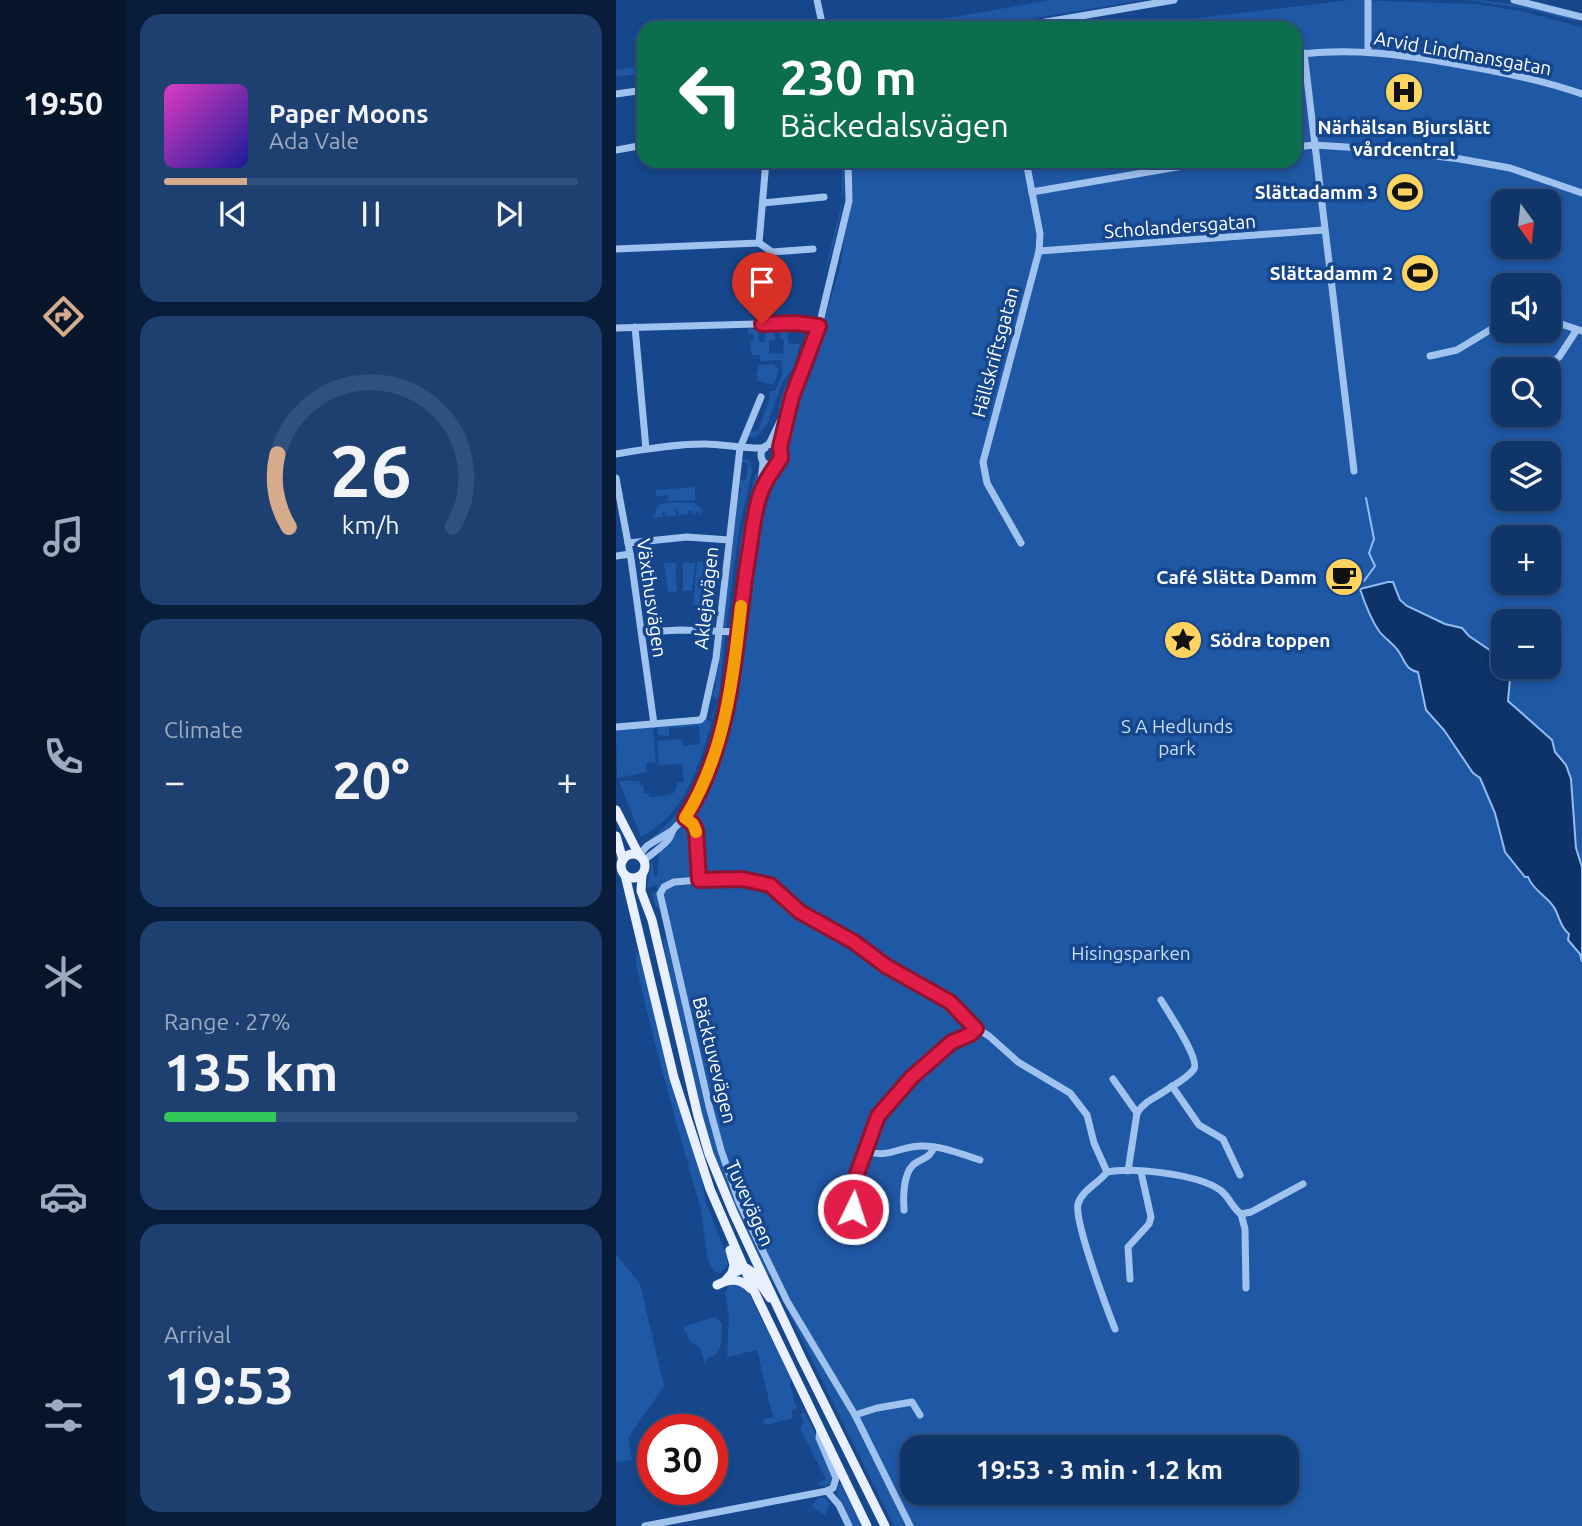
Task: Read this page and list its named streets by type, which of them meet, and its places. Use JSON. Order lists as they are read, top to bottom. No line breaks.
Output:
{"streets":{"main road":["Tuvevägen"],"street":["Arvid Lindmansgatan","Scholandersgatan","Hällskriftsgatan","Växthusvägen","Aklejavägen","Bäcktuvevägen"]},"crossings":[["Scholandersgatan","Hällskriftsgatan"],["Växthusvägen","Aklejavägen"]],"parks":["S A Hedlunds park","Hisingsparken"],"places":{"hospital":["Närhälsan Bjurslätt vårdcentral"],"sports":["Slättadamm 3","Slättadamm 2"],"cafe":["Café Slätta Damm"],"place":["Södra toppen"]},"north":"bottom","page":{"tabs":"19:50","turn":["230 m","Bäckedalsvägen"],"song":["Paper Moons","Ada Vale"],"map_buttons":["+","−"],"tile":["Climate",["Range · 27%","135 km"],["Arrival","19:53"]],"heat":["−","20°","+"],"limit":"30","trip":"19:53 · 3 min · 1.2 km","gauge":["26","km/h"]}}
